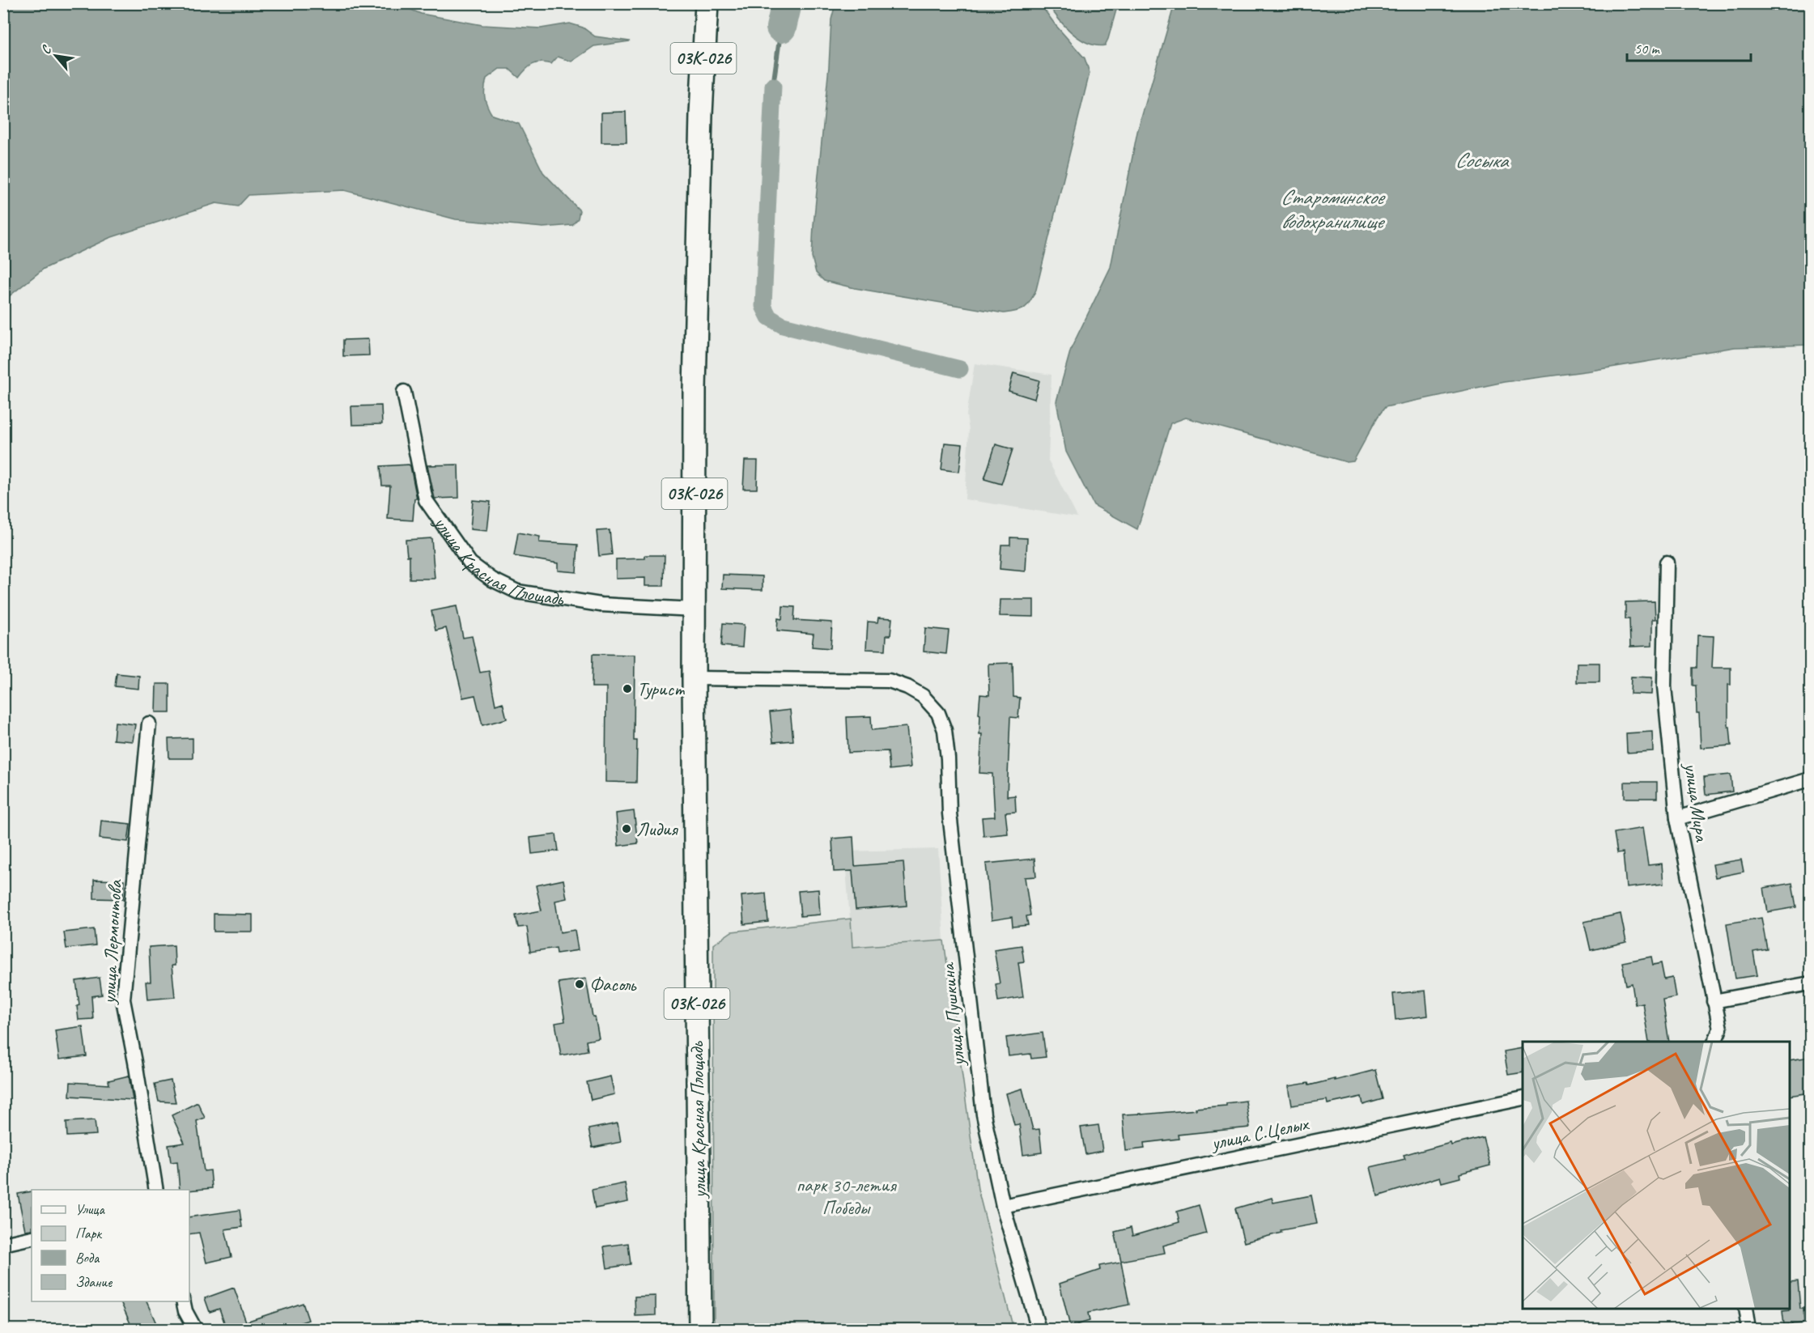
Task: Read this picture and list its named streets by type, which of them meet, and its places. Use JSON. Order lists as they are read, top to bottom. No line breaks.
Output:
{"streets":{"main road":["03К-026","улица Красная Площадь"],"street":["улица Мира","улица Лермонтова","улица Пушкина","улица С.Целых"]},"crossings":[["улица Красная Площадь","улица Пушкина"],["улица Пушкина","улица С.Целых"]],"water":["Сосыка","Староминское водохранилище"],"parks":["парк 30-летия Победы"],"places":["Турист","Лидия","Фасоль"],"legend":["Улица","Парк","Вода","Здание"],"scale_bar":"50 m","north":"top left"}
